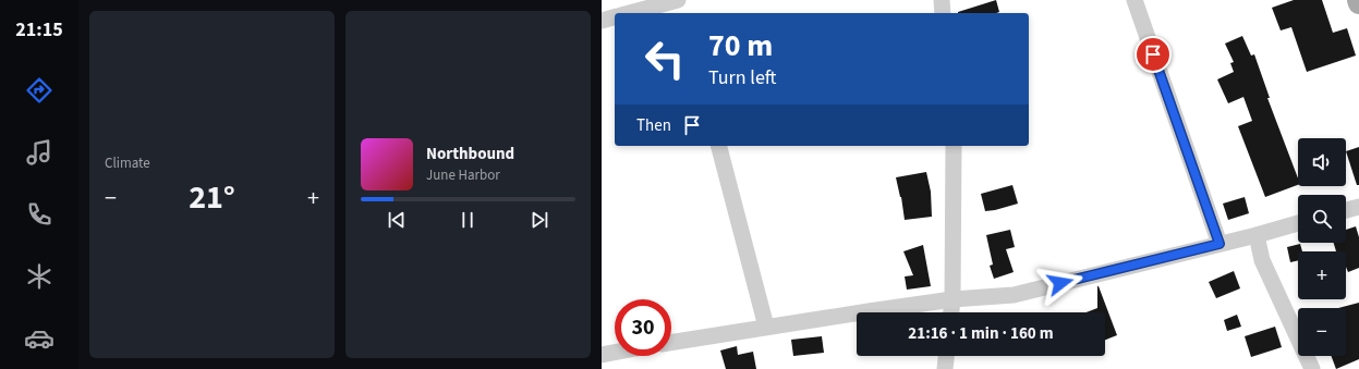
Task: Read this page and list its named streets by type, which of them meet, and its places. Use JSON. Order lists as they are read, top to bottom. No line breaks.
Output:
{"page":{"tabs":"21:15","tile":"Climate","turn":["70 m","Turn left"],"then":"Then","song":["Northbound","June Harbor"],"map_buttons":["+","−"],"heat":["−","21°","+"],"limit":"30","trip":"21:16 · 1 min · 160 m"}}
